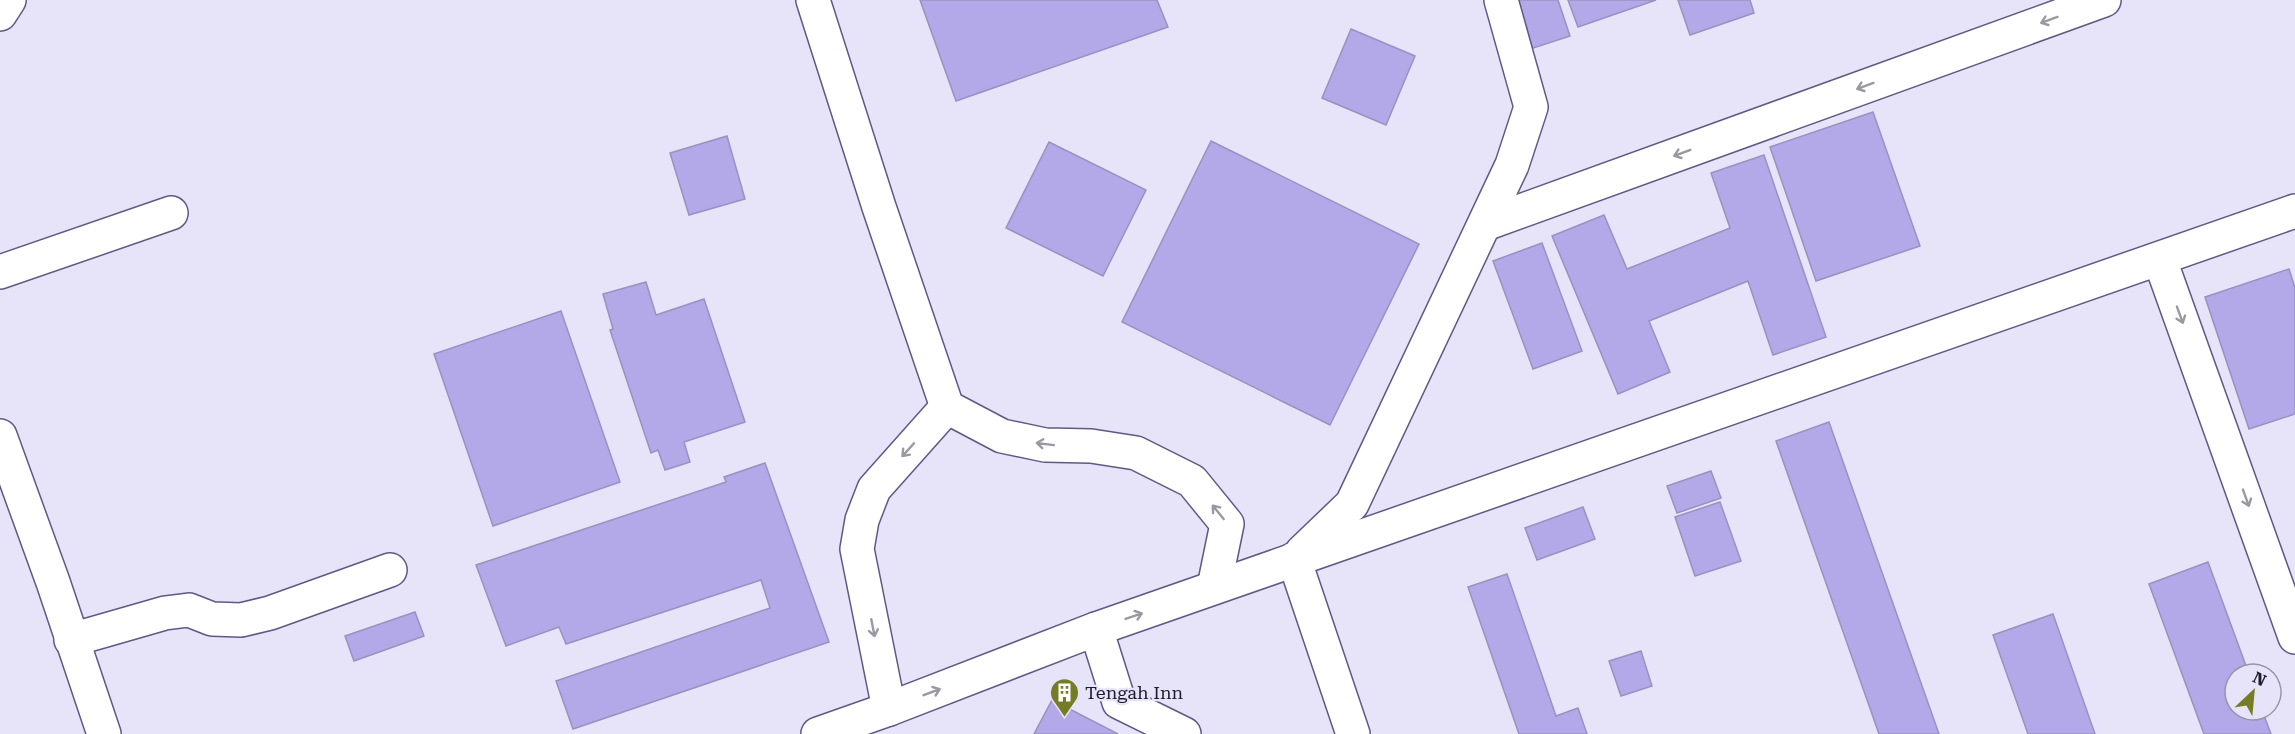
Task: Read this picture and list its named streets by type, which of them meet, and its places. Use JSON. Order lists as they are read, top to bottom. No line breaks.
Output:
{"places":{"building":["Tengah Inn"]},"north":"top right"}
